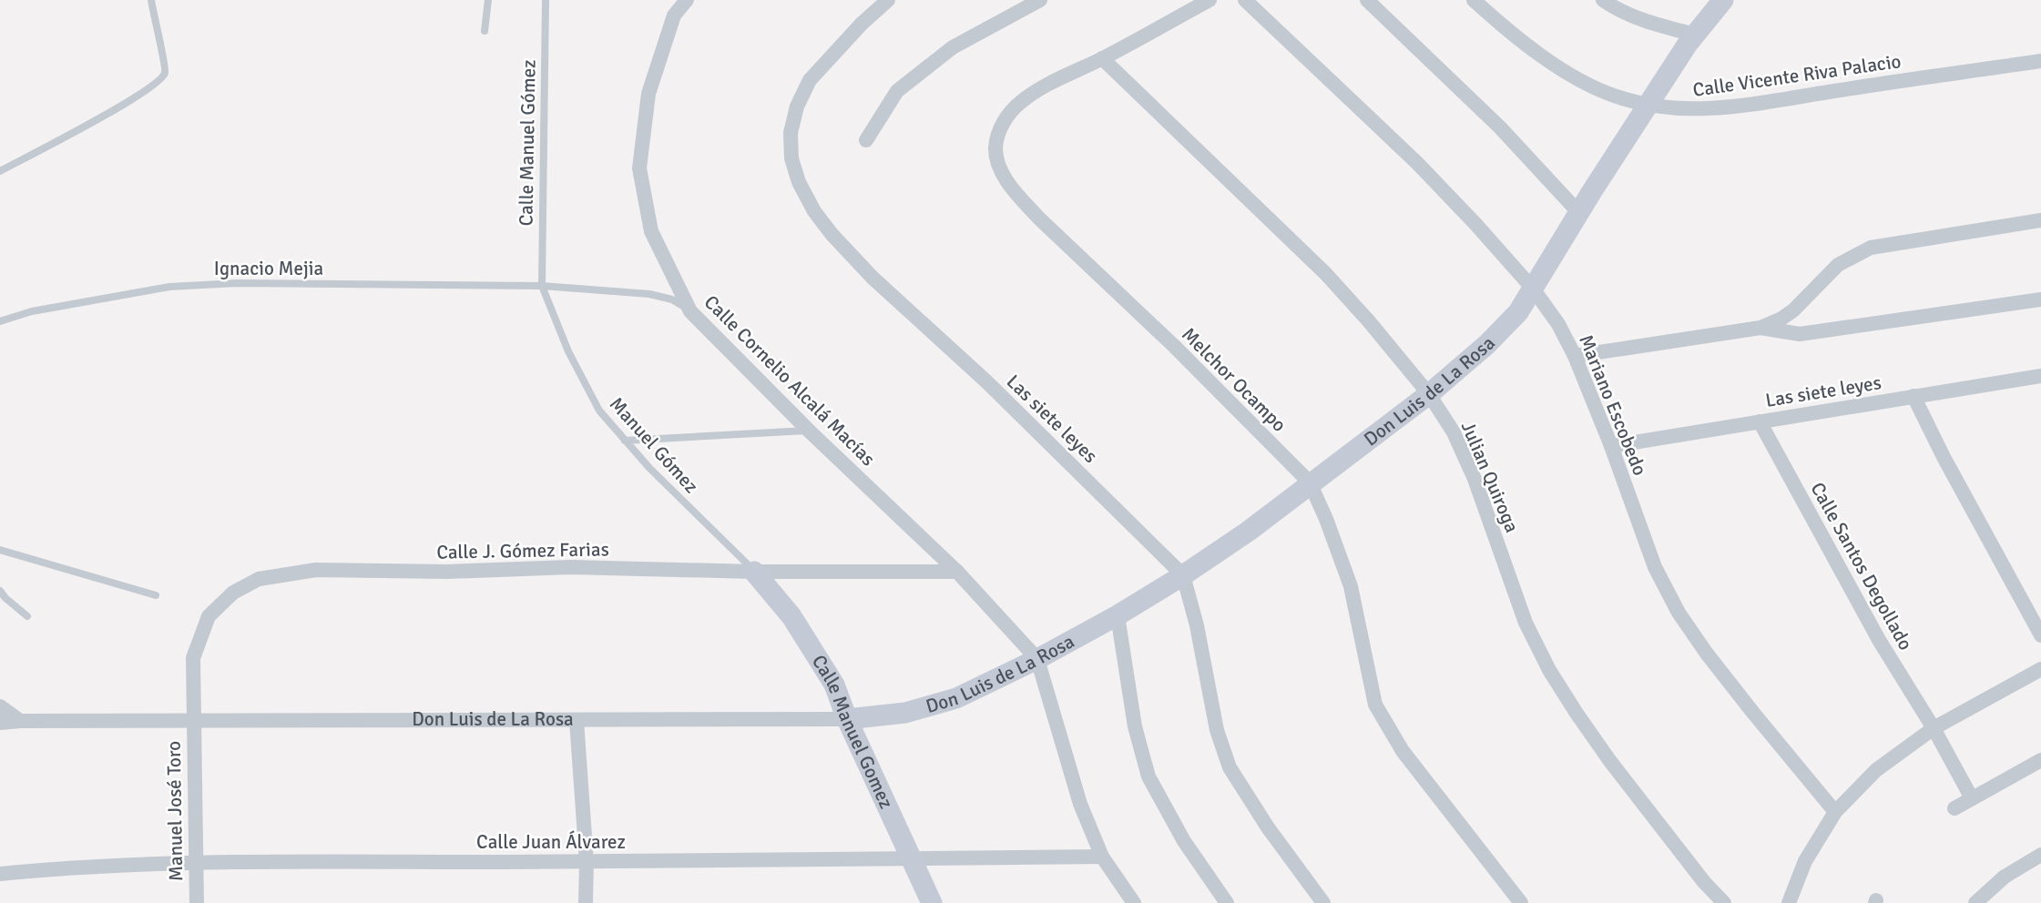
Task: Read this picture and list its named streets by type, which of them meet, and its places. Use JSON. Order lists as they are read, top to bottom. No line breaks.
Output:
{"streets":{"street":["Calle Vicente Riva Palacio","Melchor Ocampo","Calle Cornelio Alcalá Macías","Don Luis de La Rosa","Las siete leyes","Mariano Escobedo","Julian Quiroga","Calle J. Gómez Farias","Calle Santos Degollado","Calle Manuel Gomez","Manuel José Toro","Calle Juan Álvarez"],"lane":["Calle Manuel Gómez","Ignacio Mejia","Manuel Gómez"]},"crossings":[["Calle Vicente Riva Palacio","Don Luis de La Rosa"],["Calle Manuel Gómez","Ignacio Mejia"],["Calle Manuel Gómez","Manuel Gómez"],["Ignacio Mejia","Calle Cornelio Alcalá Macías"],["Ignacio Mejia","Manuel Gómez"],["Melchor Ocampo","Don Luis de La Rosa"],["Melchor Ocampo","Julian Quiroga"],["Calle Cornelio Alcalá Macías","Don Luis de La Rosa"],["Calle Cornelio Alcalá Macías","Calle J. Gómez Farias"],["Don Luis de La Rosa","Las siete leyes"],["Don Luis de La Rosa","Mariano Escobedo"],["Don Luis de La Rosa","Julian Quiroga"],["Don Luis de La Rosa","Calle J. Gómez Farias"],["Don Luis de La Rosa","Calle Manuel Gomez"],["Don Luis de La Rosa","Manuel José Toro"],["Las siete leyes","Mariano Escobedo"],["Las siete leyes","Calle Santos Degollado"],["Manuel Gómez","Calle J. Gómez Farias"],["Manuel Gómez","Calle Manuel Gomez"],["Calle J. Gómez Farias","Calle Manuel Gomez"],["Calle J. Gómez Farias","Manuel José Toro"],["Calle Manuel Gomez","Calle Juan Álvarez"],["Manuel José Toro","Calle Juan Álvarez"]]}
